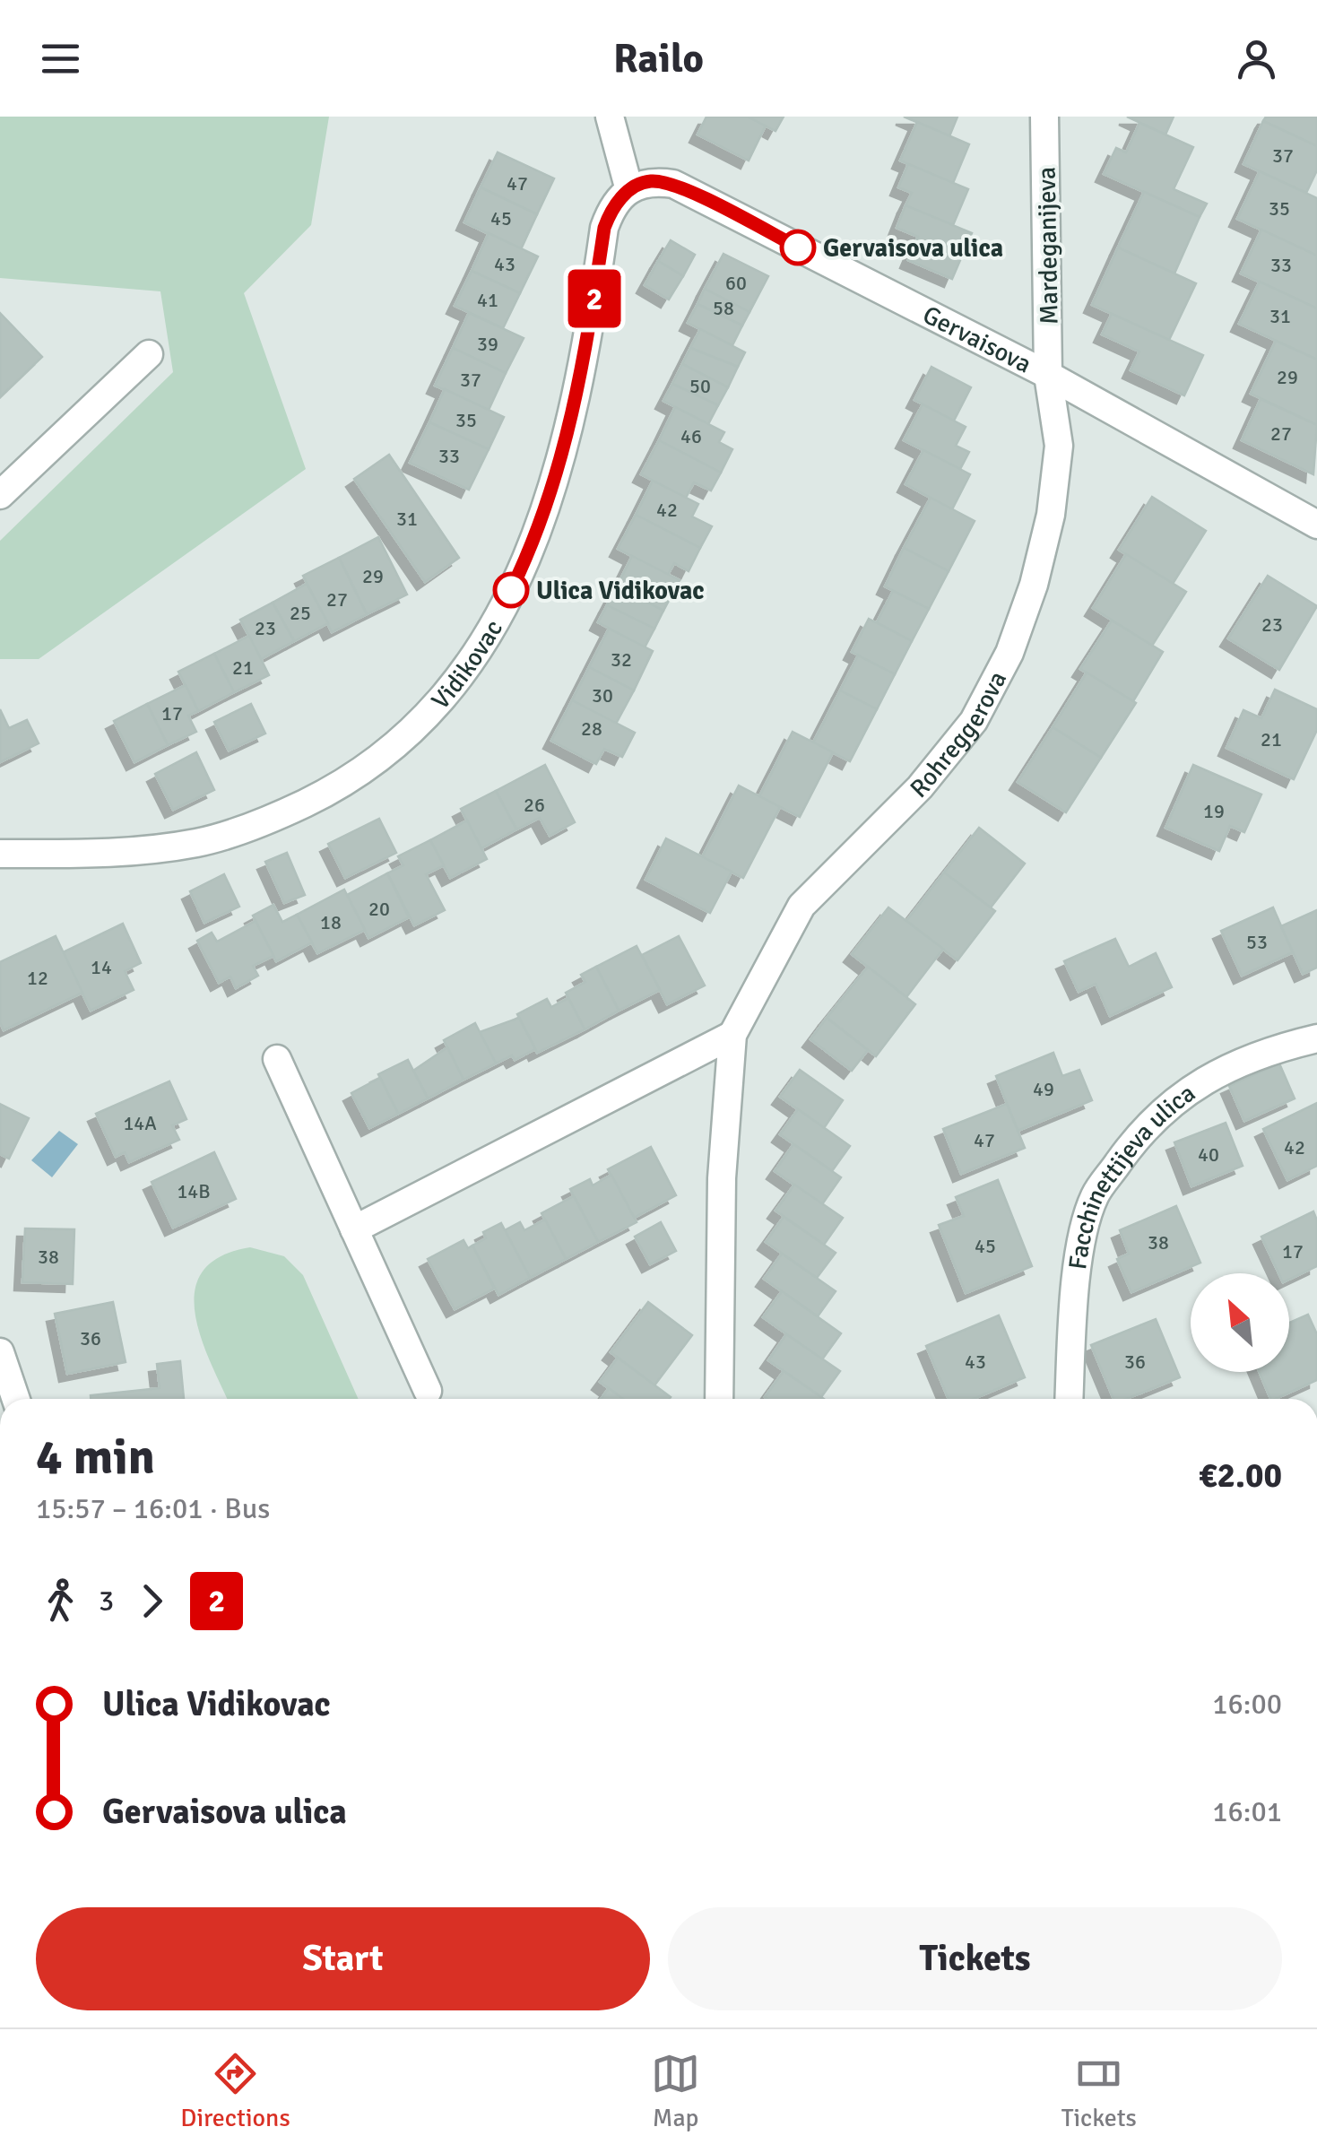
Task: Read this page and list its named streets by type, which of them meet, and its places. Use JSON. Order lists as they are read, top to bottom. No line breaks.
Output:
{"streets":{"street":["Mardeganijeva","Gervaisova","Vidikovac","Rohreggerova","Facchinettijeva ulica"]},"crossings":[["Mardeganijeva","Gervaisova"],["Mardeganijeva","Rohreggerova"],["Gervaisova","Vidikovac"],["Gervaisova","Rohreggerova"]],"places":["Gervaisova ulica","Ulica Vidikovac"],"lines":["bus line 2"],"house_numbers":["37","47","35","45","43","33","60","41","58","31","39","29","37","50","35","27","46","33","42","31","29","27","25","23","23","32","21","30","17","28","21","26","19","20","18","53","14","12","49","14A","47","42","40","14B","38","45","17","38","36","43","36"],"north":"top left","page":{"header":"Railo","on_map":"2","heading":["4 min","15:57 – 16:01 · Bus","€2.00"],"legs":["3","2"],"list":[{"name":"Ulica Vidikovac","value":"16:00"},{"name":"Gervaisova ulica","value":"16:01"}],"buttons":["Start","Tickets"],"tabs":["Directions","Map","Tickets"]}}
